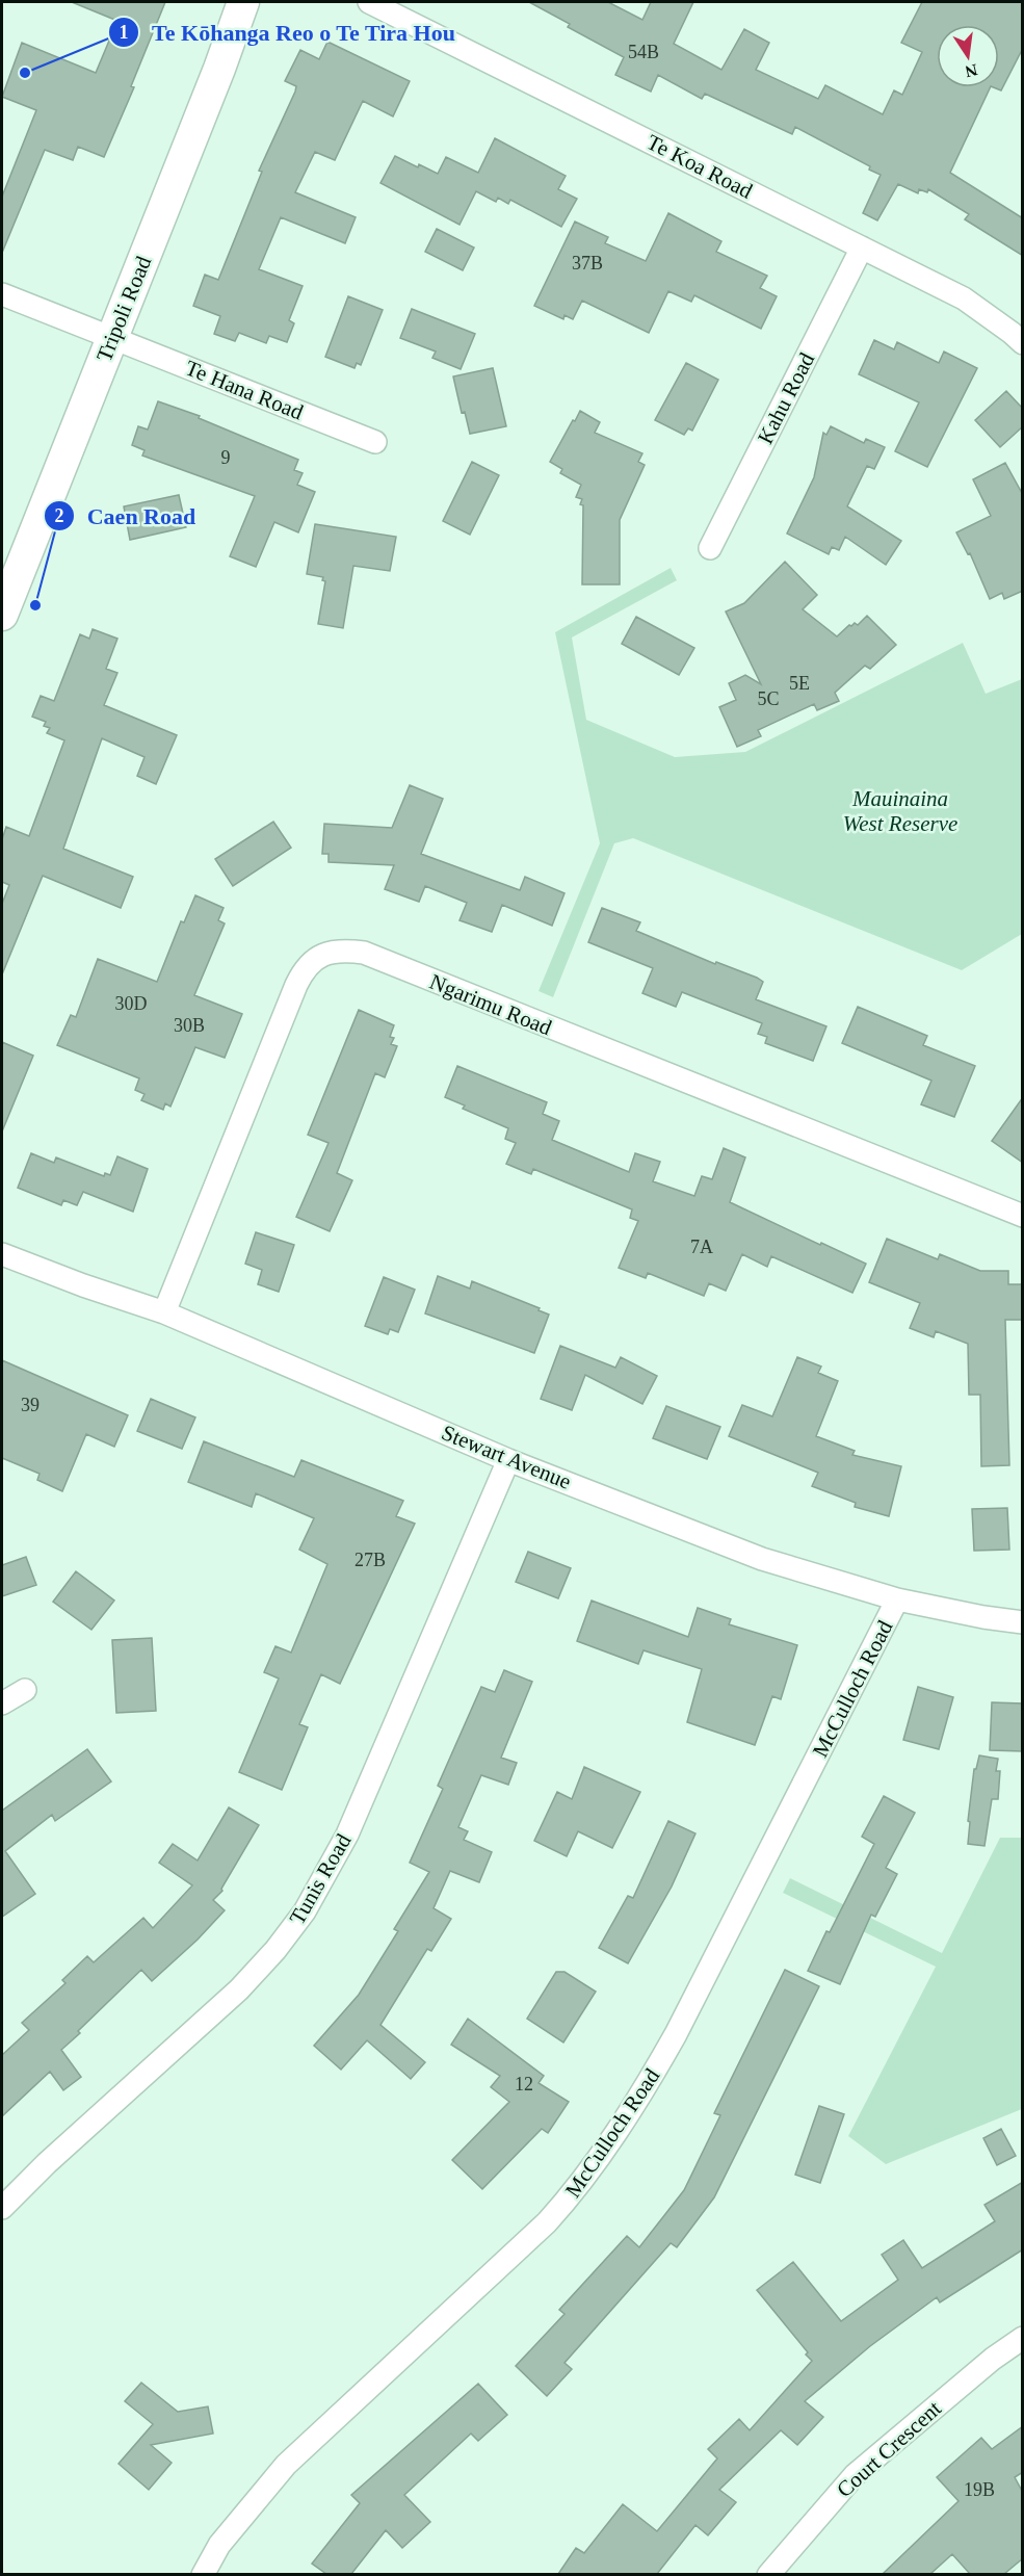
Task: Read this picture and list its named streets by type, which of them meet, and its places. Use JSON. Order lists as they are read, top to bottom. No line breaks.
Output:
{"streets":{"street":["Te Koa Road","Tripoli Road","Te Hana Road","Kahu Road","Ngarimu Road","Stewart Avenue","McCulloch Road","Tunis Road","Court Crescent"]},"crossings":[["Te Koa Road","Kahu Road"],["Tripoli Road","Te Hana Road"],["Ngarimu Road","Stewart Avenue"],["Stewart Avenue","McCulloch Road"],["Stewart Avenue","Tunis Road"]],"parks":["Mauinaina West Reserve"],"places":["Te Kōhanga Reo o Te Tira Hou","Caen Road"],"house_numbers":["54B","37B","9","5E","5C","30D","30B","7A","39","27B","12","19B"],"north":"bottom"}
